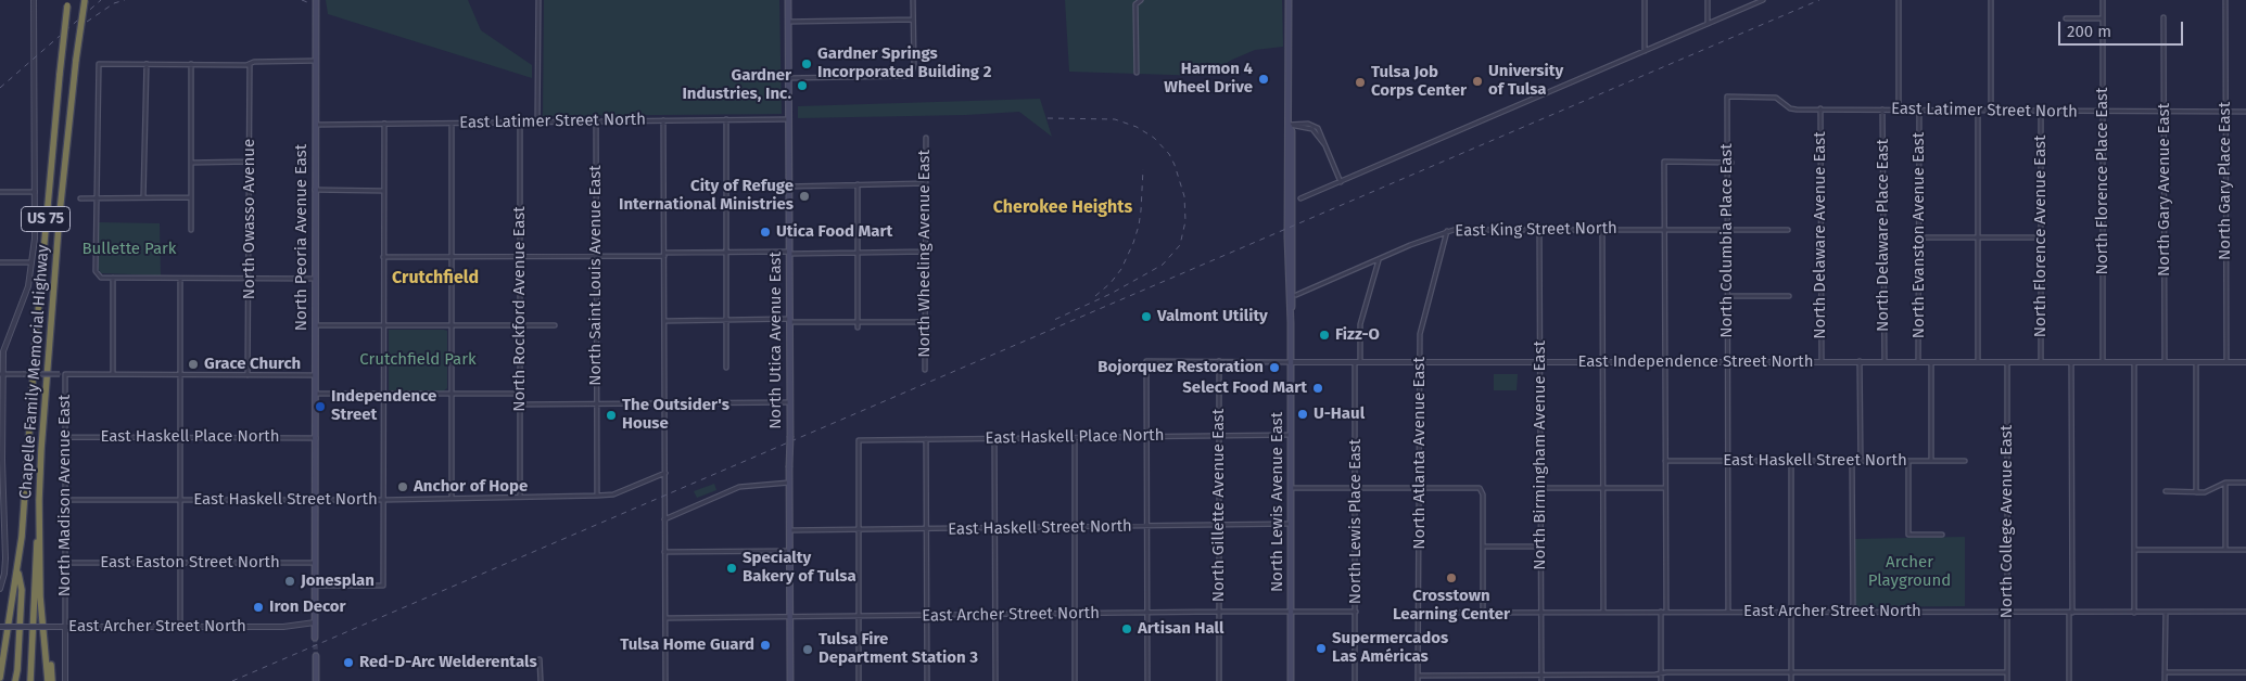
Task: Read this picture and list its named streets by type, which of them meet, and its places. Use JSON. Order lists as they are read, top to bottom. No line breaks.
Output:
{"streets":{"highway":["US 75","Chapelle Family Memorial Highway"],"main road":["North Peoria Avenue East","North Utica Avenue East","North Lewis Avenue East"],"street":["East Latimer Street North","North Florence Place East","North Gary Place East","North Gary Avenue East","North Owasso Avenue","East King Street North","North Delaware Avenue East","North Delaware Place East","North Evanston Avenue East","North Florence Avenue East","North Columbia Place East","North Wheeling Avenue East","North Saint Louis Avenue East","North Rockford Avenue East","East Independence Street North","East Haskell Place North","North Atlanta Avenue East","North Birmingham Avenue East","East Haskell Street North","North Madison Avenue East","North Gillette Avenue East","North Lewis Place East","North College Avenue East","East Easton Street North","East Archer Street North"]},"crossings":[["East Latimer Street North","North Florence Place East"],["East Latimer Street North","North Gary Place East"],["East Latimer Street North","North Gary Avenue East"],["East Latimer Street North","North Delaware Avenue East"],["East Latimer Street North","North Delaware Place East"],["East Latimer Street North","North Evanston Avenue East"],["East Latimer Street North","North Florence Avenue East"],["East Latimer Street North","North Peoria Avenue East"],["East Latimer Street North","North Columbia Place East"],["East Latimer Street North","North Saint Louis Avenue East"],["East Latimer Street North","North Rockford Avenue East"],["East Latimer Street North","North Utica Avenue East"],["North Florence Place East","East Independence Street North"],["North Gary Place East","East Independence Street North"],["North Gary Avenue East","East Independence Street North"],["East King Street North","North Columbia Place East"],["East King Street North","North Atlanta Avenue East"],["East King Street North","North Birmingham Avenue East"],["East King Street North","North Lewis Place East"],["North Delaware Avenue East","East Independence Street North"],["North Delaware Place East","East Independence Street North"],["North Evanston Avenue East","East Independence Street North"],["North Evanston Avenue East","East Haskell Street North"],["North Florence Avenue East","East Independence Street North"],["North Peoria Avenue East","East Haskell Place North"],["North Peoria Avenue East","East Haskell Street North"],["North Peoria Avenue East","East Easton Street North"],["North Peoria Avenue East","East Archer Street North"],["North Columbia Place East","East Independence Street North"],["North Columbia Place East","East Haskell Street North"],["North Columbia Place East","East Archer Street North"],["North Saint Louis Avenue East","East Haskell Street North"],["North Rockford Avenue East","East Haskell Street North"],["North Utica Avenue East","East Haskell Street North"],["North Utica Avenue East","East Archer Street North"],["East Independence Street North","East Haskell Place North"],["East Independence Street North","North Atlanta Avenue East"],["East Independence Street North","North Birmingham Avenue East"],["East Independence Street North","North Lewis Avenue East"],["East Independence Street North","North Gillette Avenue East"],["East Independence Street North","North Lewis Place East"],["East Independence Street North","North College Avenue East"],["East Haskell Place North","East Haskell Street North"],["East Haskell Place North","North Madison Avenue East"],["East Haskell Place North","North Lewis Avenue East"],["East Haskell Place North","North Gillette Avenue East"],["North Atlanta Avenue East","East Archer Street North"],["North Birmingham Avenue East","East Archer Street North"],["East Haskell Street North","North Madison Avenue East"],["East Haskell Street North","North Lewis Avenue East"],["East Haskell Street North","North Gillette Avenue East"],["North Madison Avenue East","East Easton Street North"],["North Madison Avenue East","East Archer Street North"],["North Lewis Avenue East","East Archer Street North"],["North Gillette Avenue East","East Archer Street North"],["North Lewis Place East","East Archer Street North"],["North College Avenue East","East Archer Street North"]],"districts":["Cherokee Heights","Crutchfield"],"parks":["Bullette Park","Crutchfield Park","Archer Playground"],"places":["Gardner Springs Incorporated Building 2","Harmon 4 Wheel Drive","University of Tulsa","Tulsa Job Corps Center","Gardner Industries, Inc.","City of Refuge International Ministries","Utica Food Mart","Valmont Utility","Fizz-O","Grace Church","Bojorquez Restoration","Select Food Mart","Independence Street","U-Haul","The Outsider's House","Anchor of Hope","Specialty Bakery of Tulsa","Crosstown Learning Center","Jonesplan","Iron Decor","Artisan Hall","Tulsa Home Guard","Supermercados Las Américas","Tulsa Fire Department Station 3","Red-D-Arc Welderentals"],"scale_bar":"200 m"}
